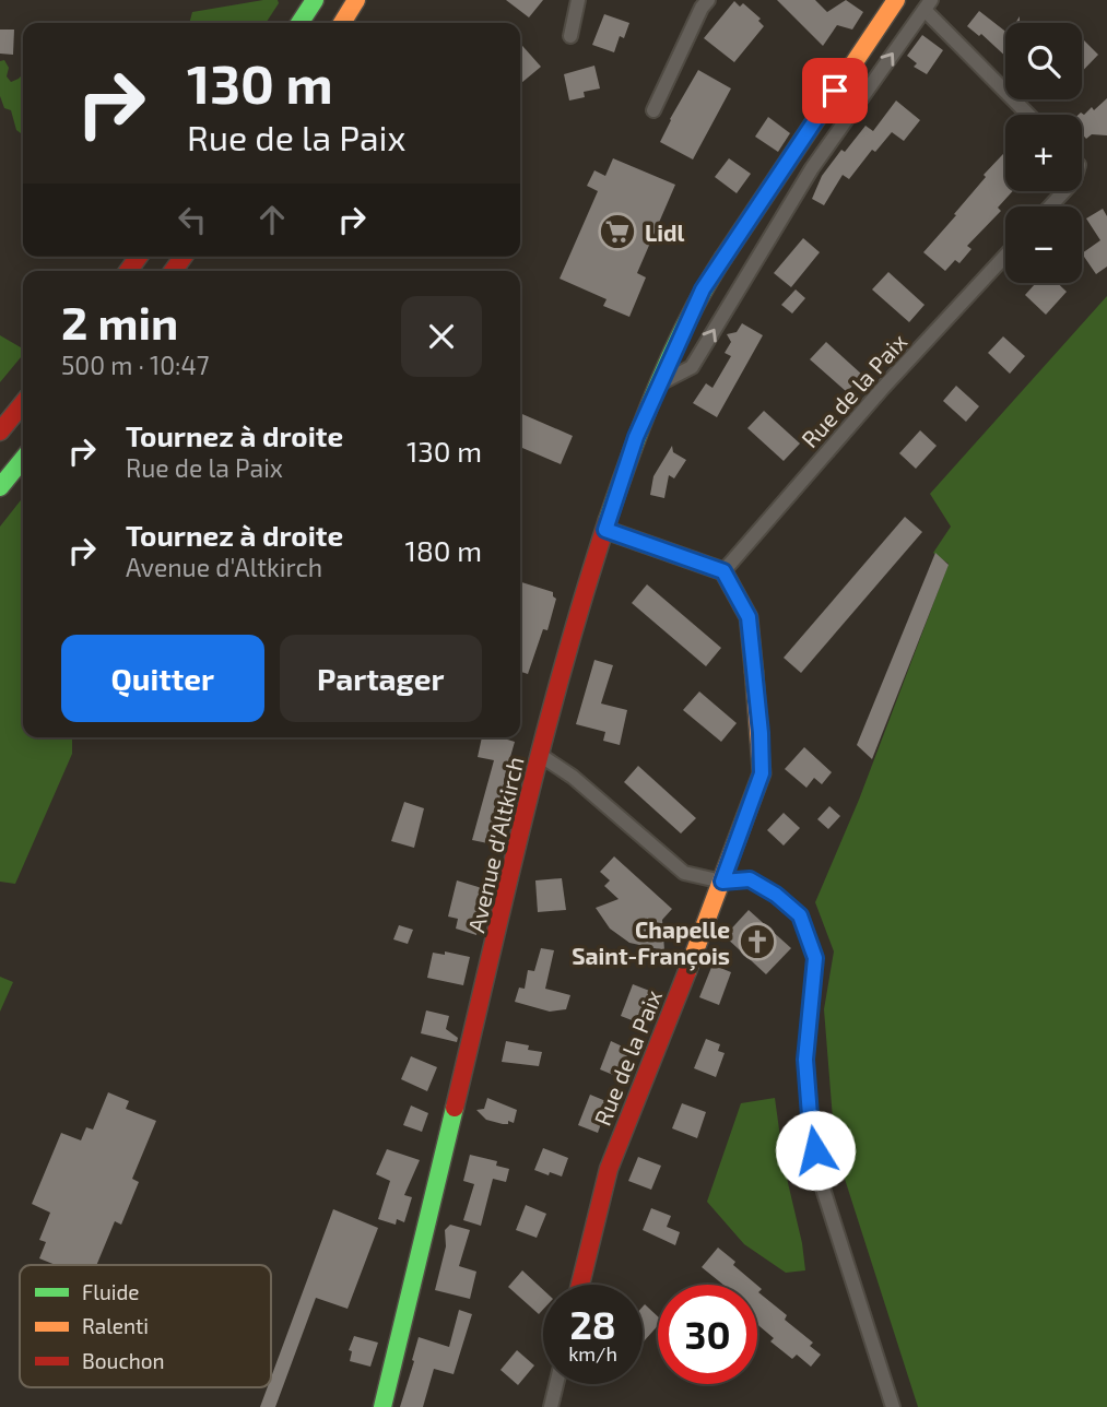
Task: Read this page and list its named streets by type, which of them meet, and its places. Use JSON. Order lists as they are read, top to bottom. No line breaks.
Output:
{"streets":{"main road":["Rue de la Paix","Avenue d'Altkirch"]},"places":{"supermarket":["Lidl"],"church":["Chapelle Saint-François"]},"legend":["Fluide","Ralenti","Bouchon"],"page":{"map_buttons":["+","−"],"turn":["130 m","Rue de la Paix"],"heading":["2 min","500 m · 10:47"],"list":[{"name":"Tournez à droite","note":"Rue de la Paix","value":"130 m"},{"name":"Tournez à droite","note":"Avenue d'Altkirch","value":"180 m"}],"buttons":["Quitter","Partager"],"speed":"28 km/h","limit":"30"}}
